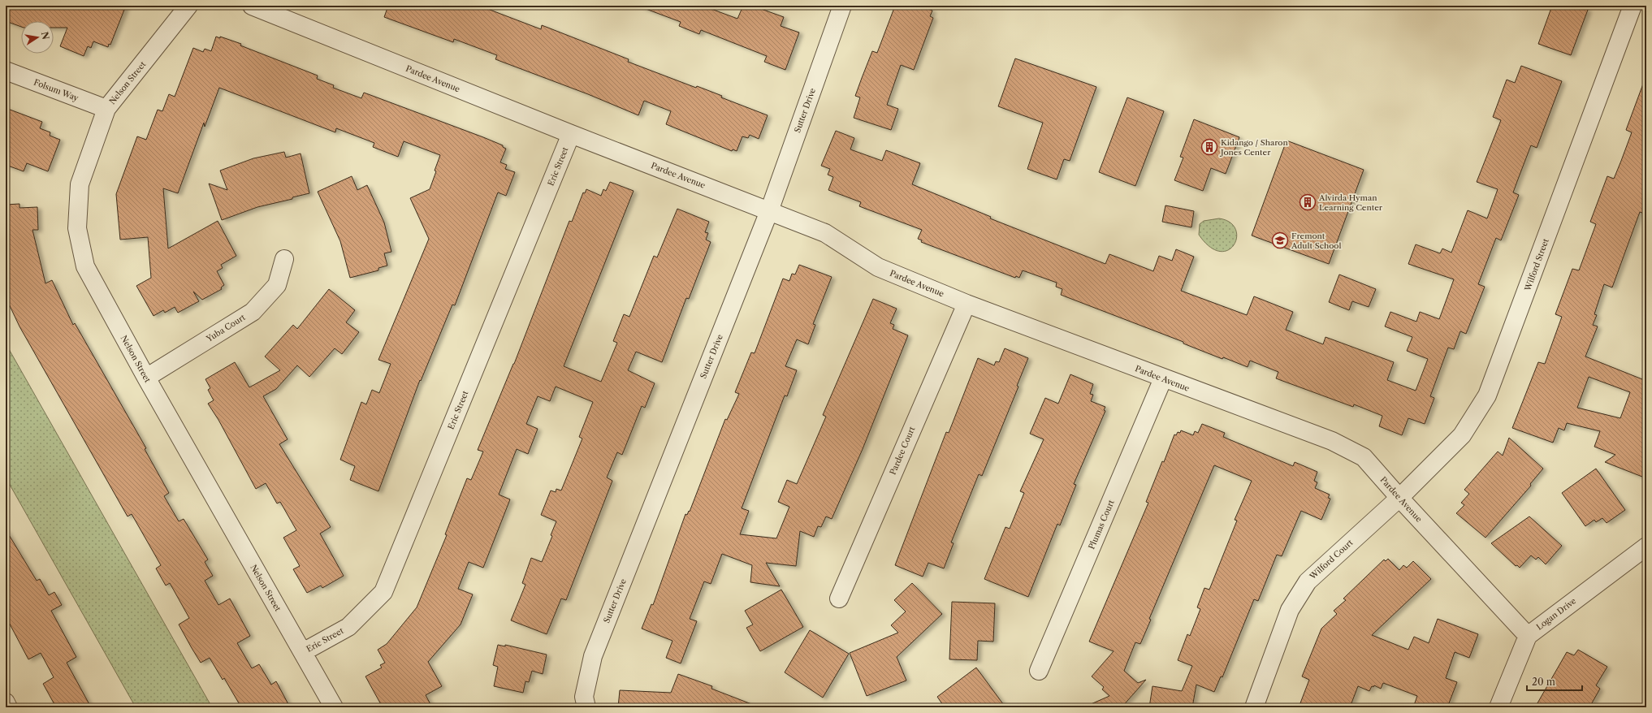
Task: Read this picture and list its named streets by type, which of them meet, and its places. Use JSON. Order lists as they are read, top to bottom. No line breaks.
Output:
{"streets":{"street":["Pardee Avenue","Nelson Street","Folsum Way","Sutter Drive","Eric Street","Wilford Street","Yuba Court","Pardee Court","Plumas Court","Wilford Court","Logan Drive"]},"crossings":[["Pardee Avenue","Sutter Drive"],["Pardee Avenue","Eric Street"],["Pardee Avenue","Wilford Street"],["Pardee Avenue","Pardee Court"],["Pardee Avenue","Plumas Court"],["Pardee Avenue","Wilford Court"],["Pardee Avenue","Logan Drive"],["Nelson Street","Folsum Way"],["Nelson Street","Eric Street"],["Nelson Street","Yuba Court"],["Wilford Street","Wilford Court"]],"places":{"building":["Kidango / Sharon Jones Center","Alvirda Hyman Learning Center"],"school or university":["Fremont Adult School"]},"scale_bar":"20 m","north":"right"}
